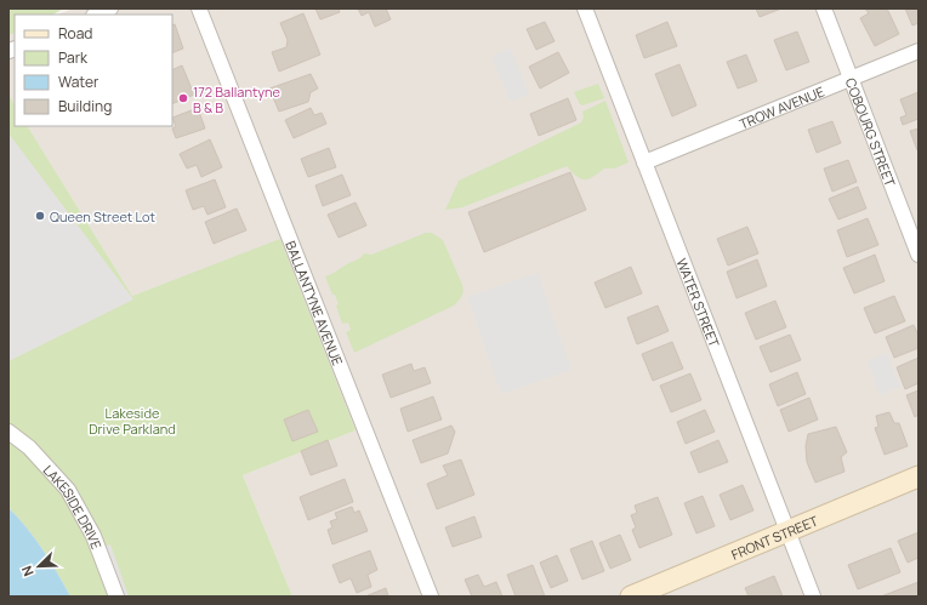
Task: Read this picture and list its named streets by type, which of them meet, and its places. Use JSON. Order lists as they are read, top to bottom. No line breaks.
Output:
{"streets":{"street":["TROW AVENUE","COBOURG STREET","BALLANTYNE AVENUE","WATER STREET","LAKESIDE DRIVE","FRONT STREET"]},"crossings":[["TROW AVENUE","COBOURG STREET"],["TROW AVENUE","WATER STREET"],["WATER STREET","FRONT STREET"]],"parks":["Lakeside Drive Parkland"],"places":["172 Ballantyne B & B","Queen Street Lot"],"legend":["Road","Park","Water","Building"],"north":"bottom left"}
